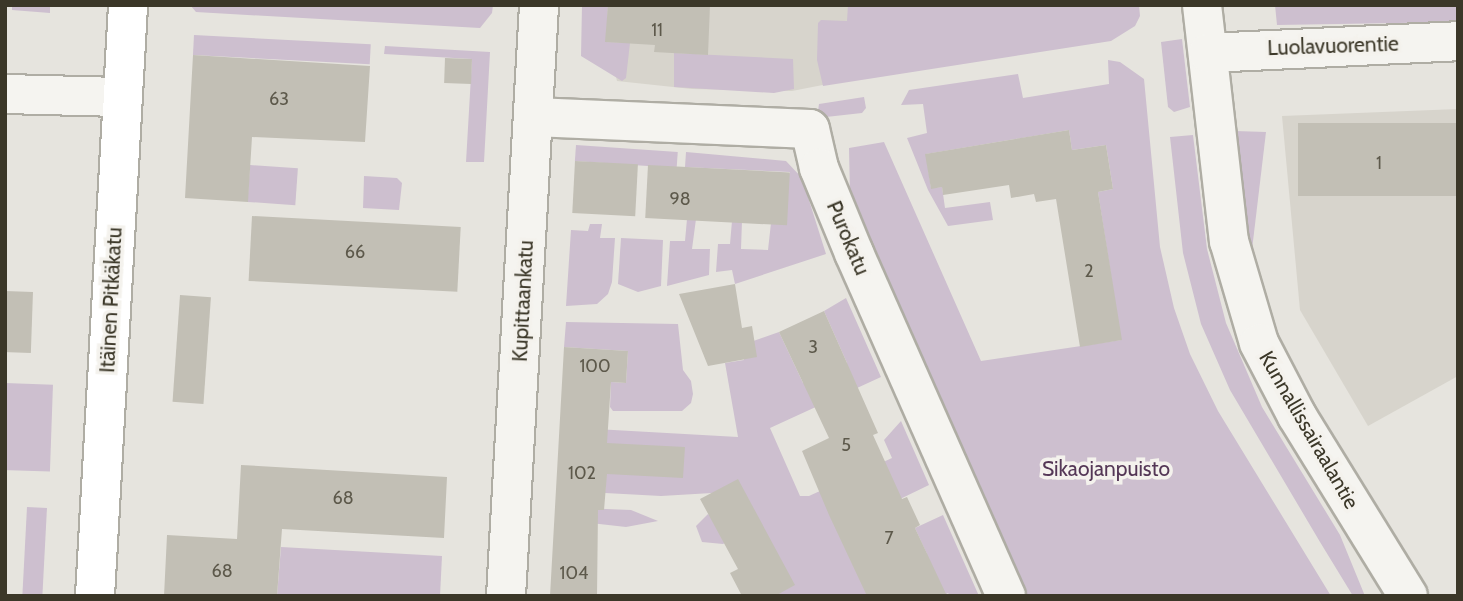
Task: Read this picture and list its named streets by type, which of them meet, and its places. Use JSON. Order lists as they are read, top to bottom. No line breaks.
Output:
{"streets":{"main road":["Itäinen Pitkäkatu"],"street":["Luolavuorentie","Purokatu","Kupittaankatu","Kunnallissairaalantie"]},"crossings":[["Luolavuorentie","Kunnallissairaalantie"],["Purokatu","Kupittaankatu"]],"parks":["Sikaojanpuisto"],"house_numbers":["11","63","1","98","66","2","3","100","5","102","68","7","68","104"]}
